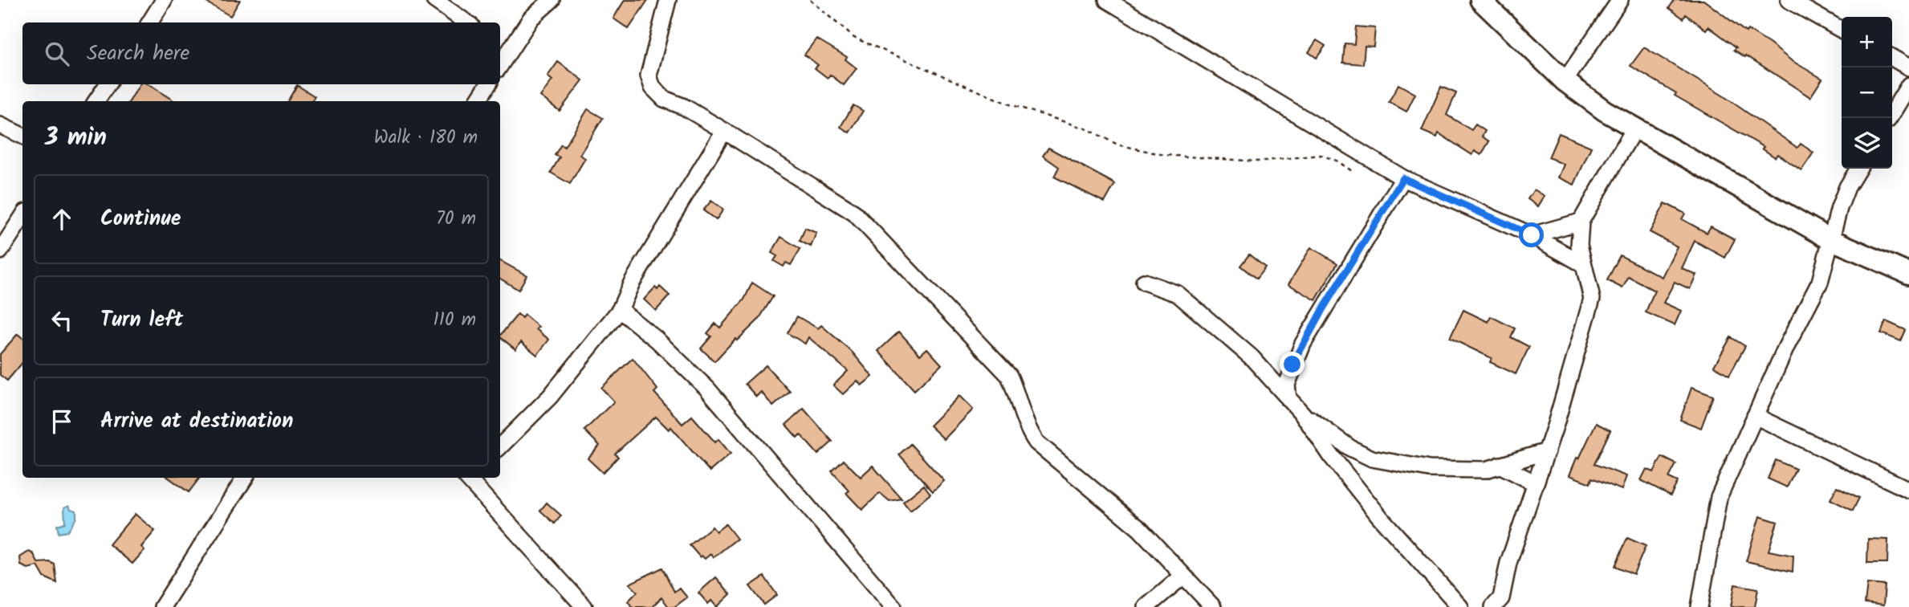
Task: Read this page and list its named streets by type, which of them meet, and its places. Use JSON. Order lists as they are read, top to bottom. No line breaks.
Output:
{"page":{"map_buttons":["+","−"],"search":"Search here","heading":["3 min","Walk · 180 m"],"list":[["Continue","70 m"],["Turn left","110 m"],"Arrive at destination"]}}
